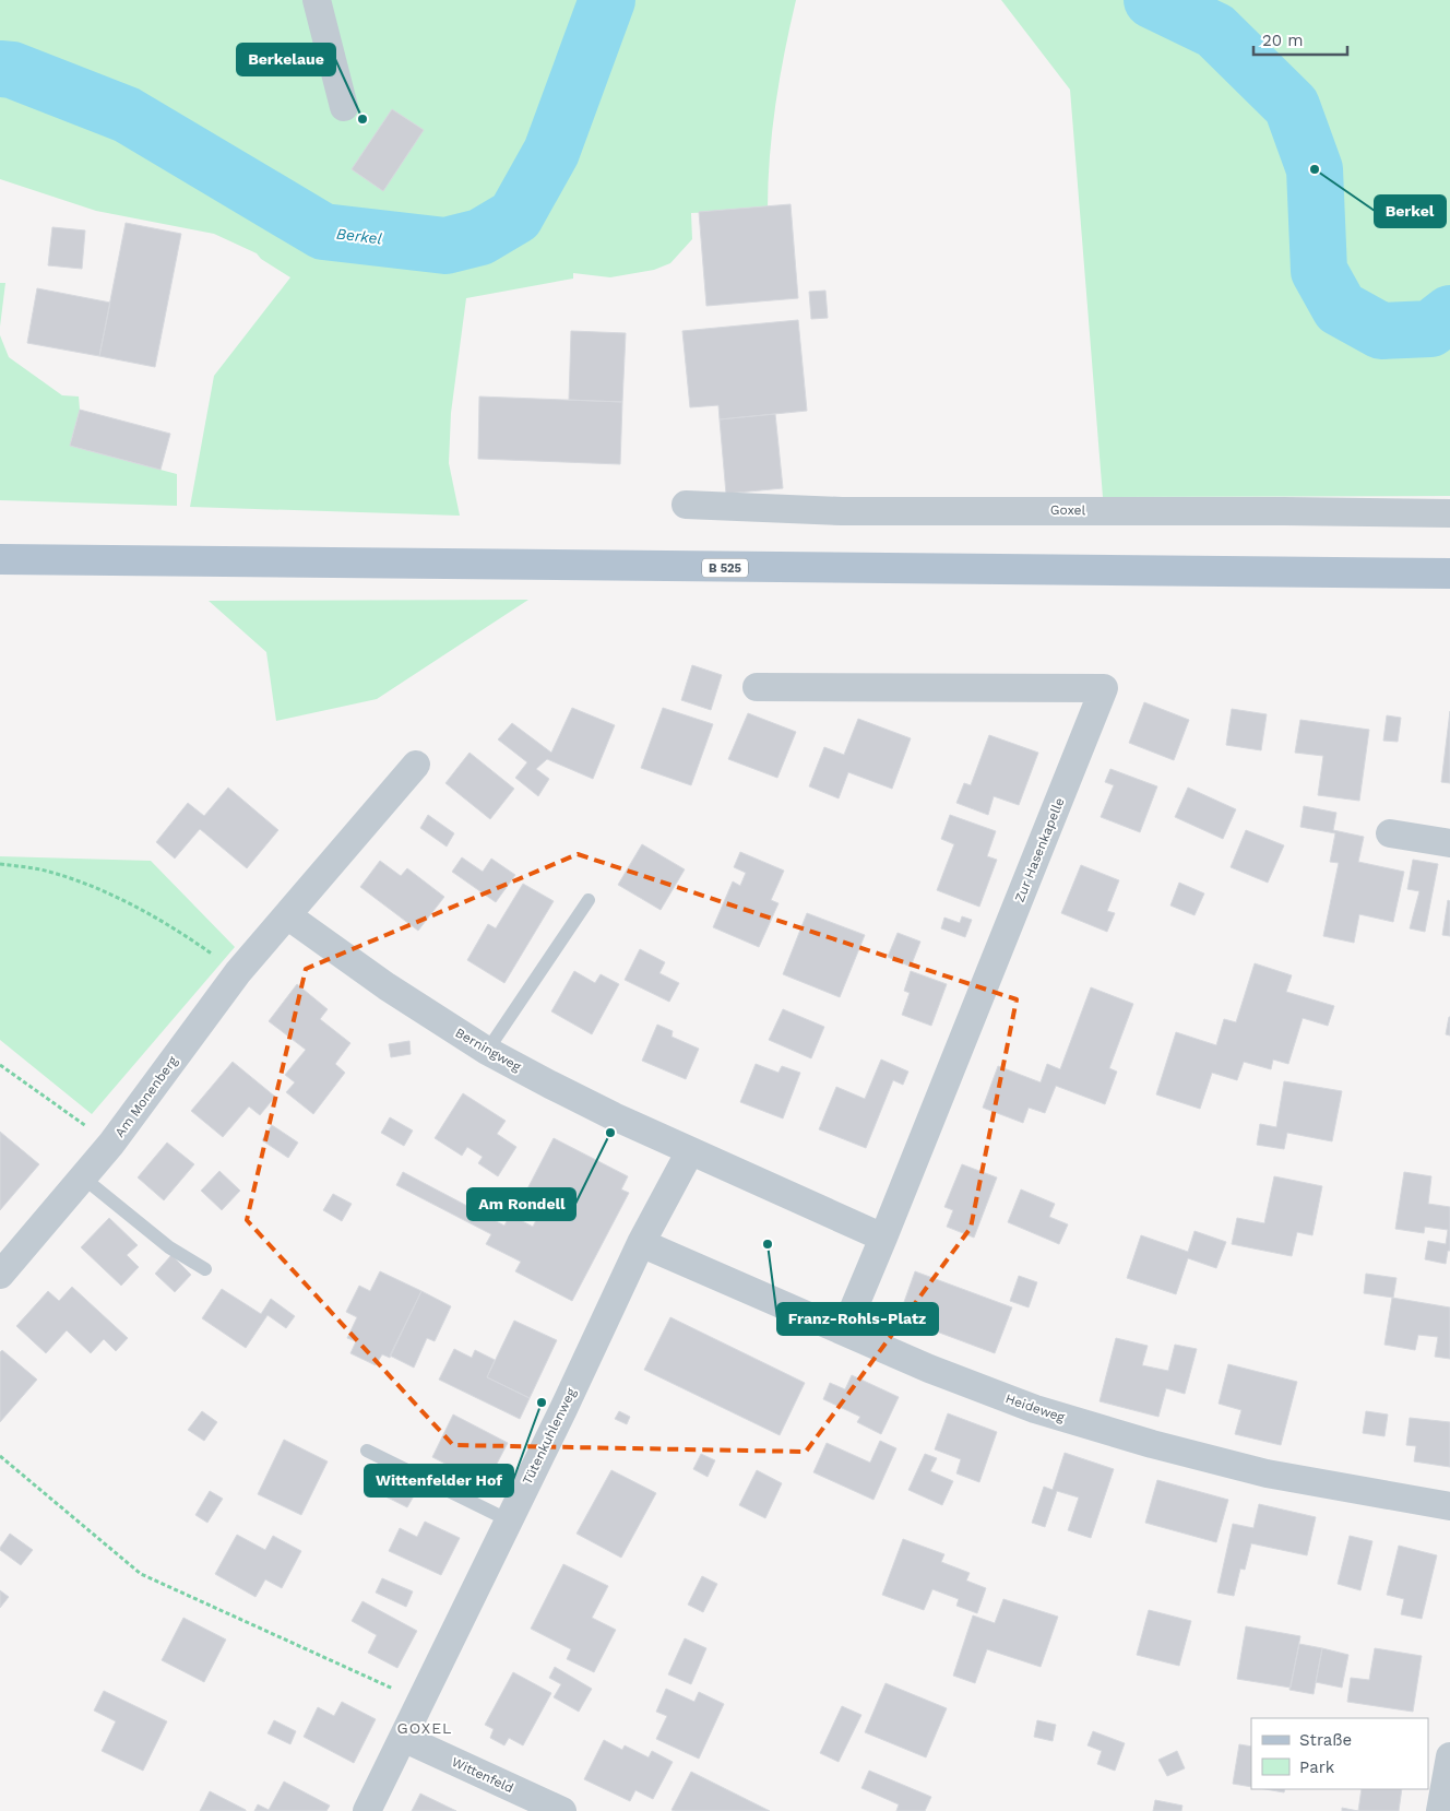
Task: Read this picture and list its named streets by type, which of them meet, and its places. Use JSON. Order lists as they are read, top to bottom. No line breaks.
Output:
{"streets":{"main road":["B 525"],"street":["Goxel","Zur Hasenkapelle","Berningweg","Am Monenberg","Heideweg","Tütenkuhlenweg","Wittenfeld"]},"crossings":[["Zur Hasenkapelle","Berningweg"],["Zur Hasenkapelle","Heideweg"],["Berningweg","Am Monenberg"],["Berningweg","Tütenkuhlenweg"],["Heideweg","Tütenkuhlenweg"],["Tütenkuhlenweg","Wittenfeld"]],"districts":["GOXEL"],"water":["Berkel"],"places":["Berkelaue","Berkel","Am Rondell","Franz-Rohls-Platz","Wittenfelder Hof"],"legend":["Straße","Park"],"scale_bar":"20 m"}
